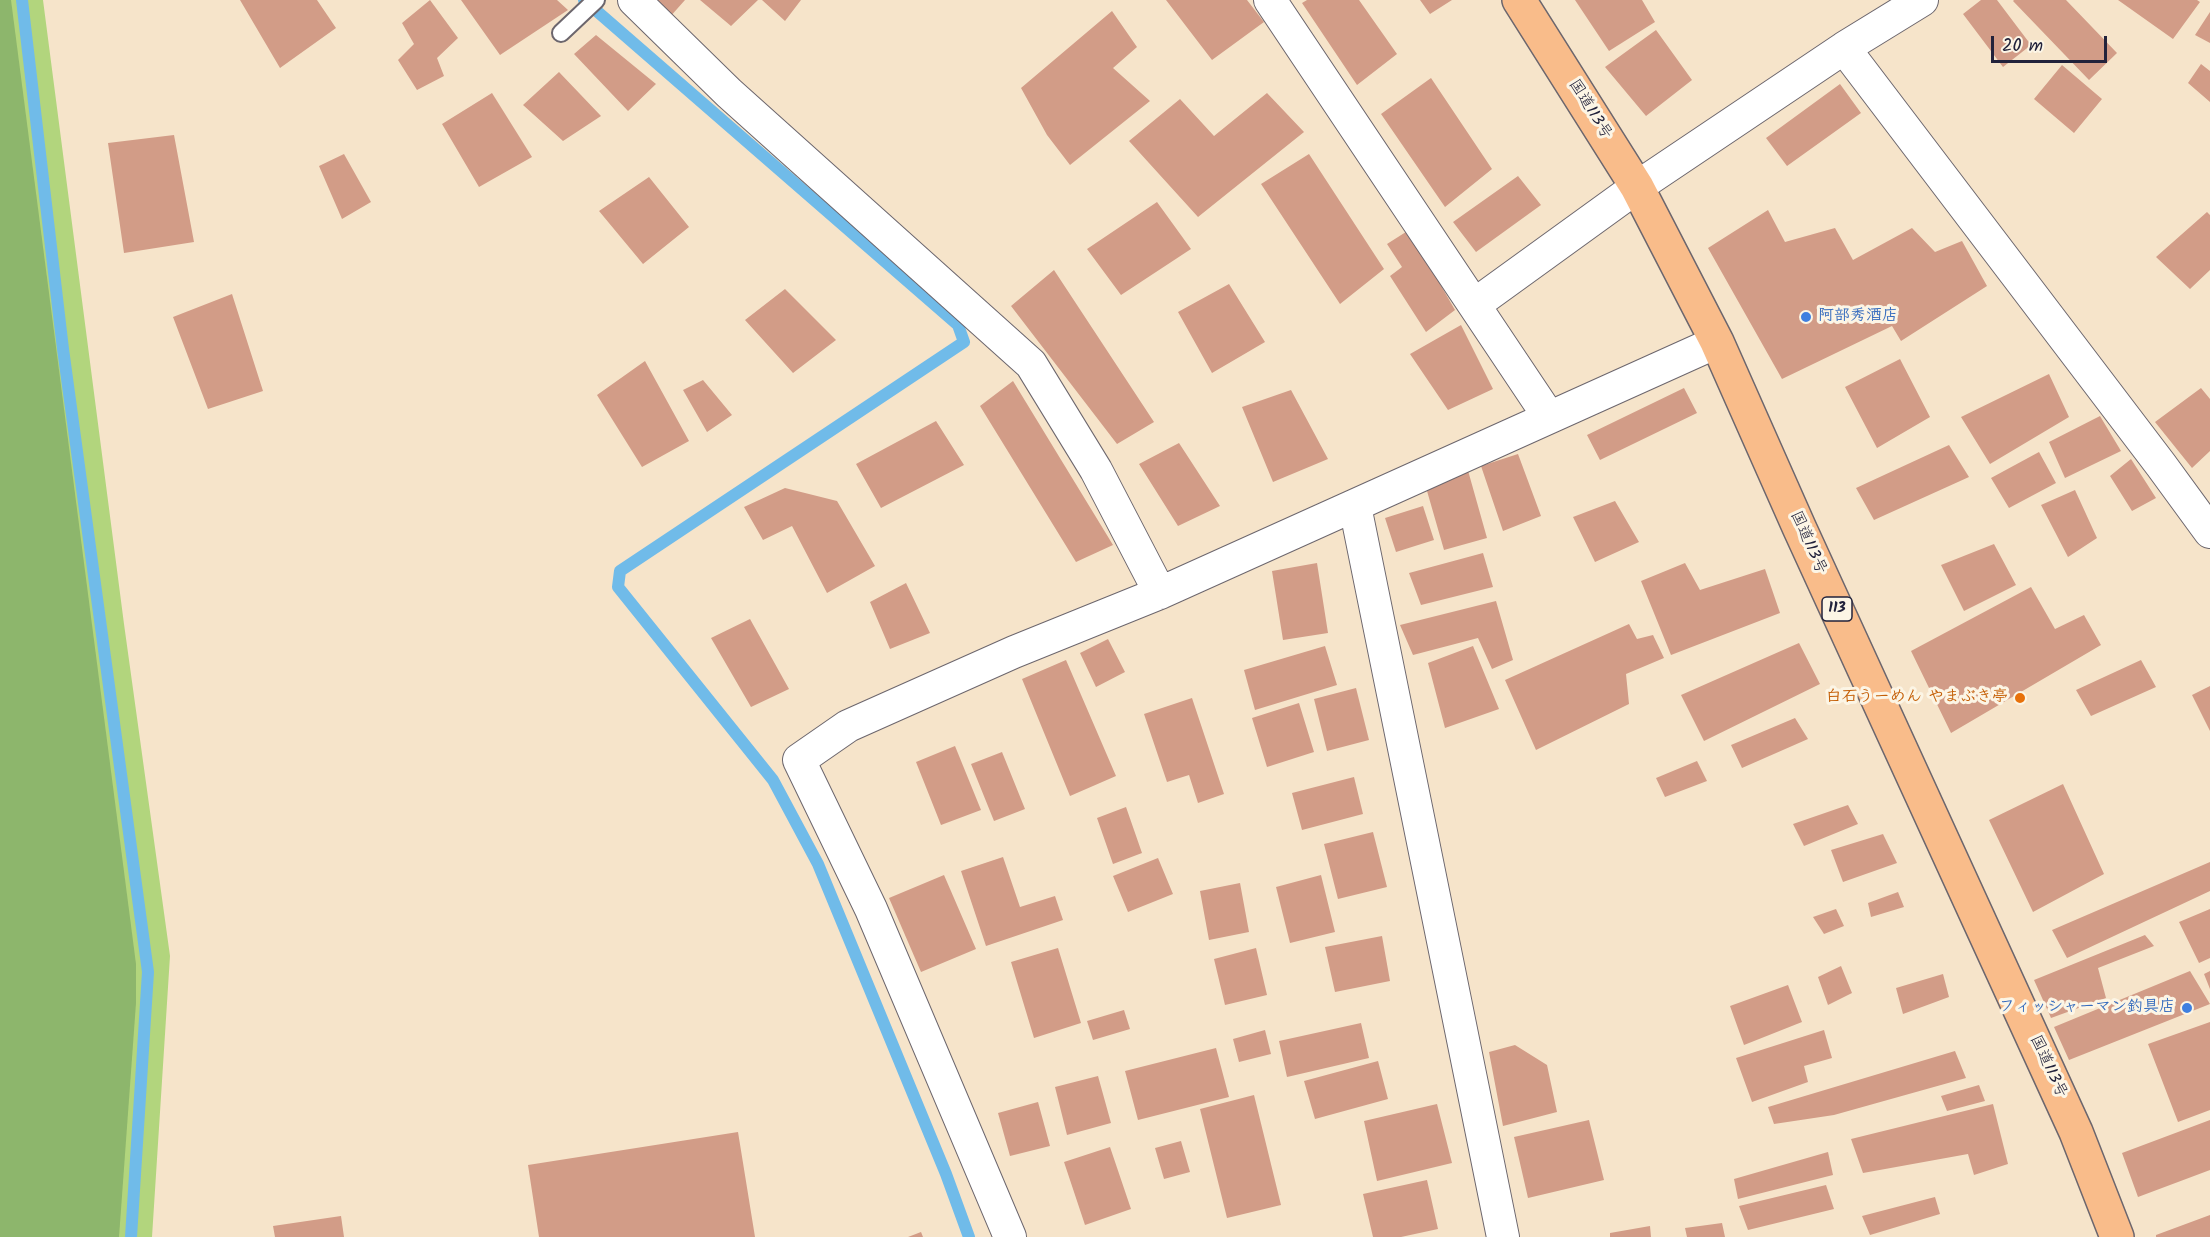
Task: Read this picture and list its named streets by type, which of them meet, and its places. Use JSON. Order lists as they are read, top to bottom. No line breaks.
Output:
{"streets":{"highway":["国道113号","113"]},"places":["阿部秀酒店","白石うーめん やまぶき亭","フィッシャーマン釣具店"],"scale_bar":"20 m"}
